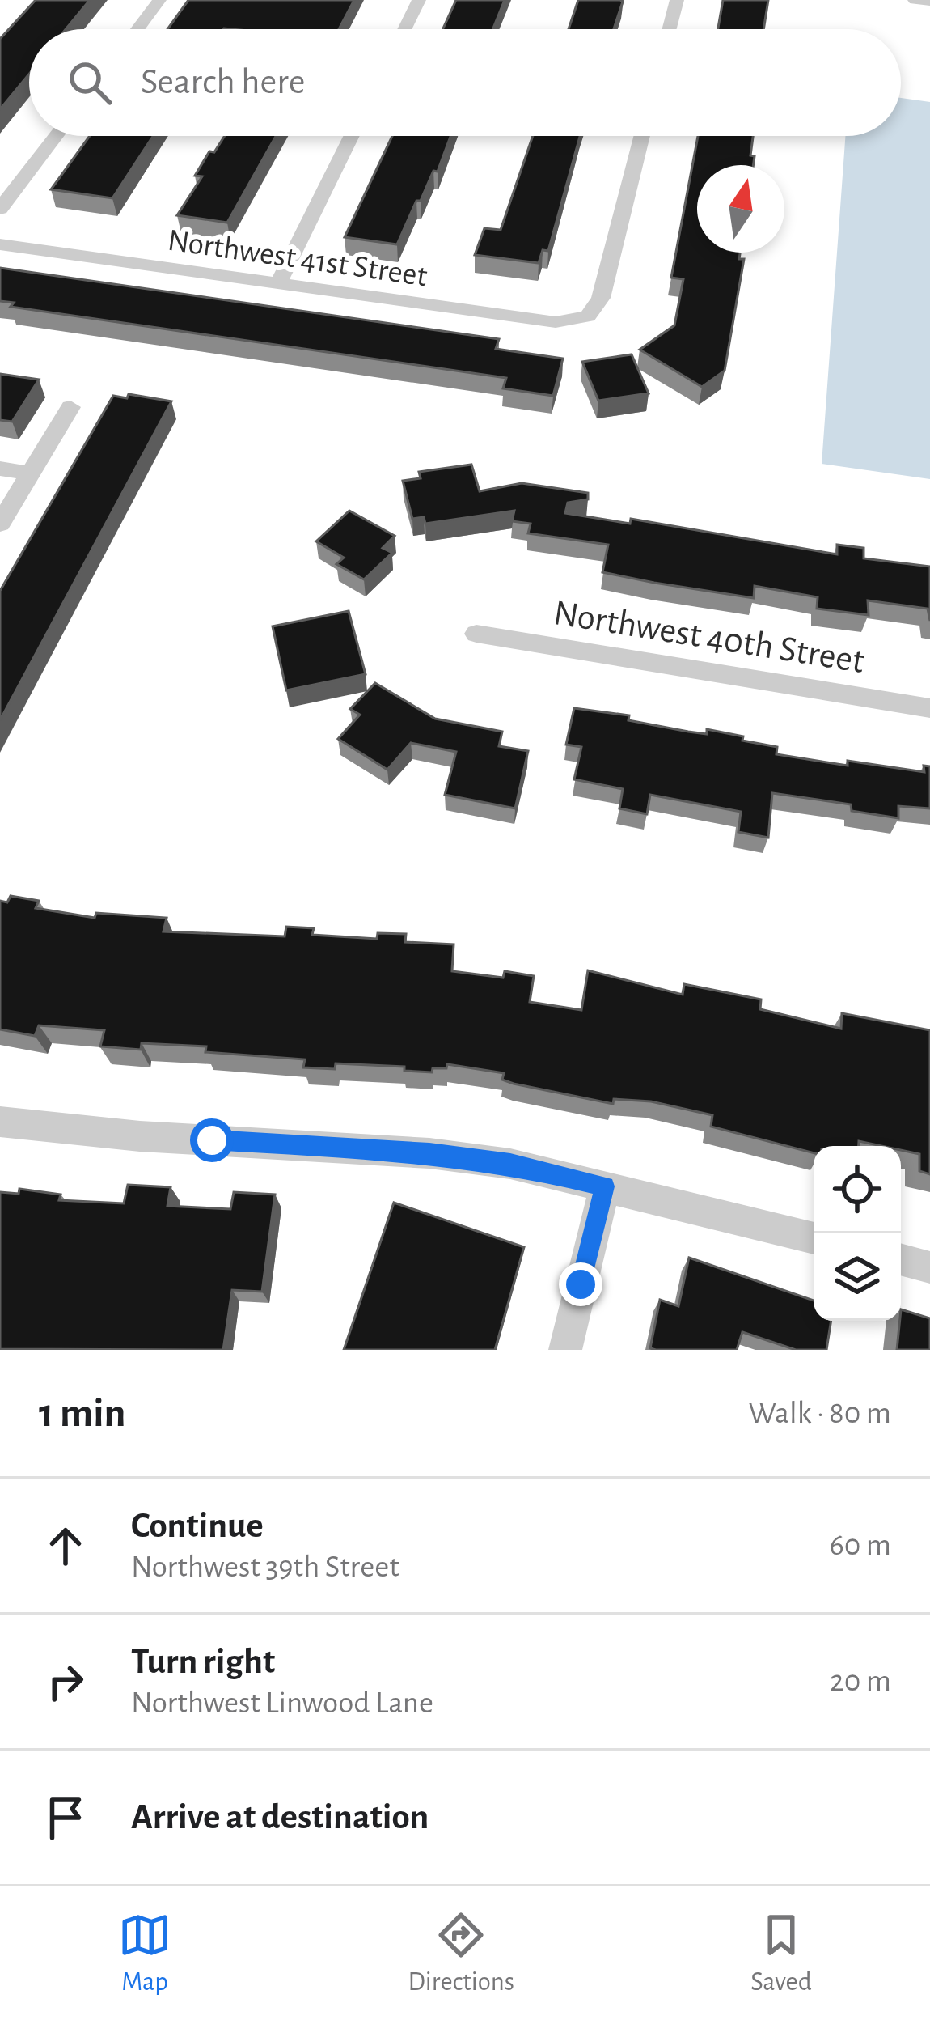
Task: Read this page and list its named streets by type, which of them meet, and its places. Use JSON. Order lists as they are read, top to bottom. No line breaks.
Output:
{"streets":{"street":["Northwest 41st Street","Northwest 40th Street"]},"north":"top","page":{"search":"Search here","heading":["1 min","Walk · 80 m"],"list":[["Continue","Northwest 39th Street","60 m"],["Turn right","Northwest Linwood Lane","20 m"],"Arrive at destination"],"nav":["Map","Directions","Saved"]}}
